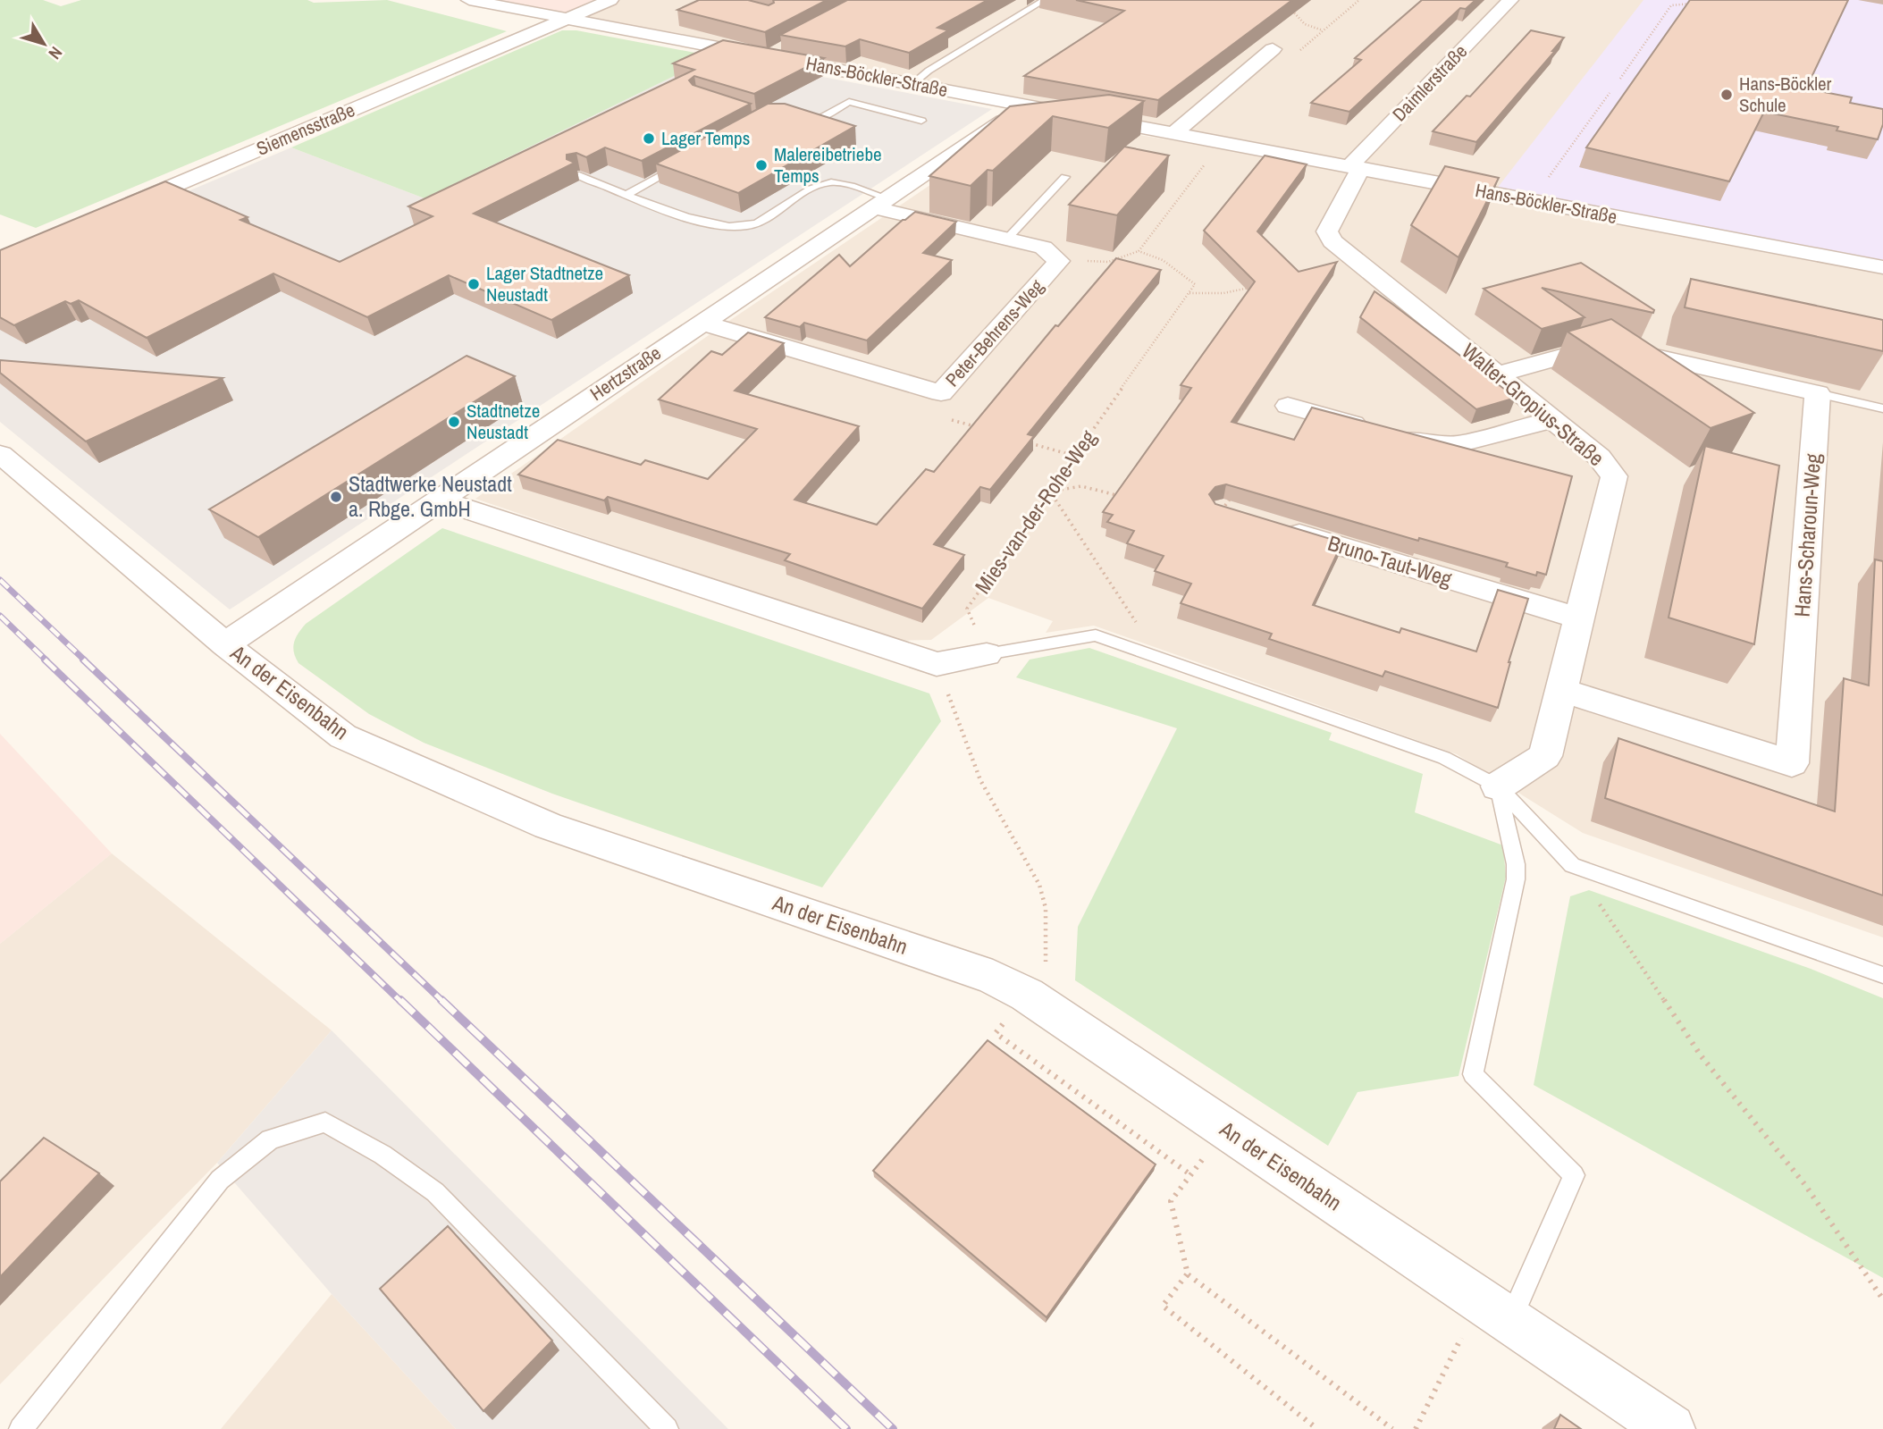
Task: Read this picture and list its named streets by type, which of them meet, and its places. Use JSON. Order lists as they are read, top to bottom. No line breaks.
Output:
{"streets":{"street":["Hans-Böckler-Straße","Daimlerstraße","Siemensstraße","Peter-Behrens-Weg","Hertzstraße","Walter-Gropius-Straße","Hans-Scharoun-Weg","Bruno-Taut-Weg","An der Eisenbahn"],"path":["Mies-van-der-Rohe-Weg"]},"crossings":[["Hans-Böckler-Straße","Daimlerstraße"],["Hans-Böckler-Straße","Siemensstraße"],["Hans-Böckler-Straße","Hertzstraße"],["Hans-Böckler-Straße","Walter-Gropius-Straße"],["Daimlerstraße","Walter-Gropius-Straße"],["Peter-Behrens-Weg","Hertzstraße"],["Hertzstraße","An der Eisenbahn"],["Walter-Gropius-Straße","Hans-Scharoun-Weg"],["Walter-Gropius-Straße","Bruno-Taut-Weg"]],"places":["Hans-Böckler Schule","Lager Temps","Malereibetriebe Temps","Lager Stadtnetze Neustadt","Stadtnetze Neustadt","Stadtwerke Neustadt a. Rbge. GmbH"],"north":"bottom right"}
